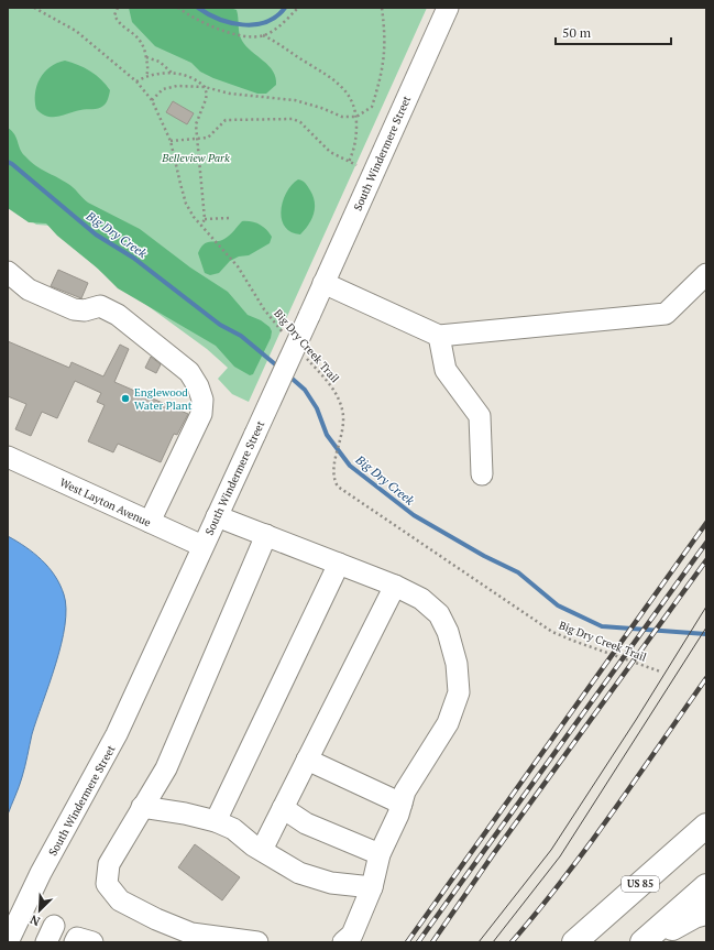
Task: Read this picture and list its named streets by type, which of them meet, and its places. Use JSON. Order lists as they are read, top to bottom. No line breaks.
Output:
{"streets":{"highway":["US 85"],"street":["South Windermere Street","West Layton Avenue"],"path":["Big Dry Creek Trail"]},"crossings":[["South Windermere Street","West Layton Avenue"]],"water":["Big Dry Creek"],"parks":["Belleview Park"],"places":["Englewood Water Plant"],"scale_bar":"50 m","north":"bottom left"}
